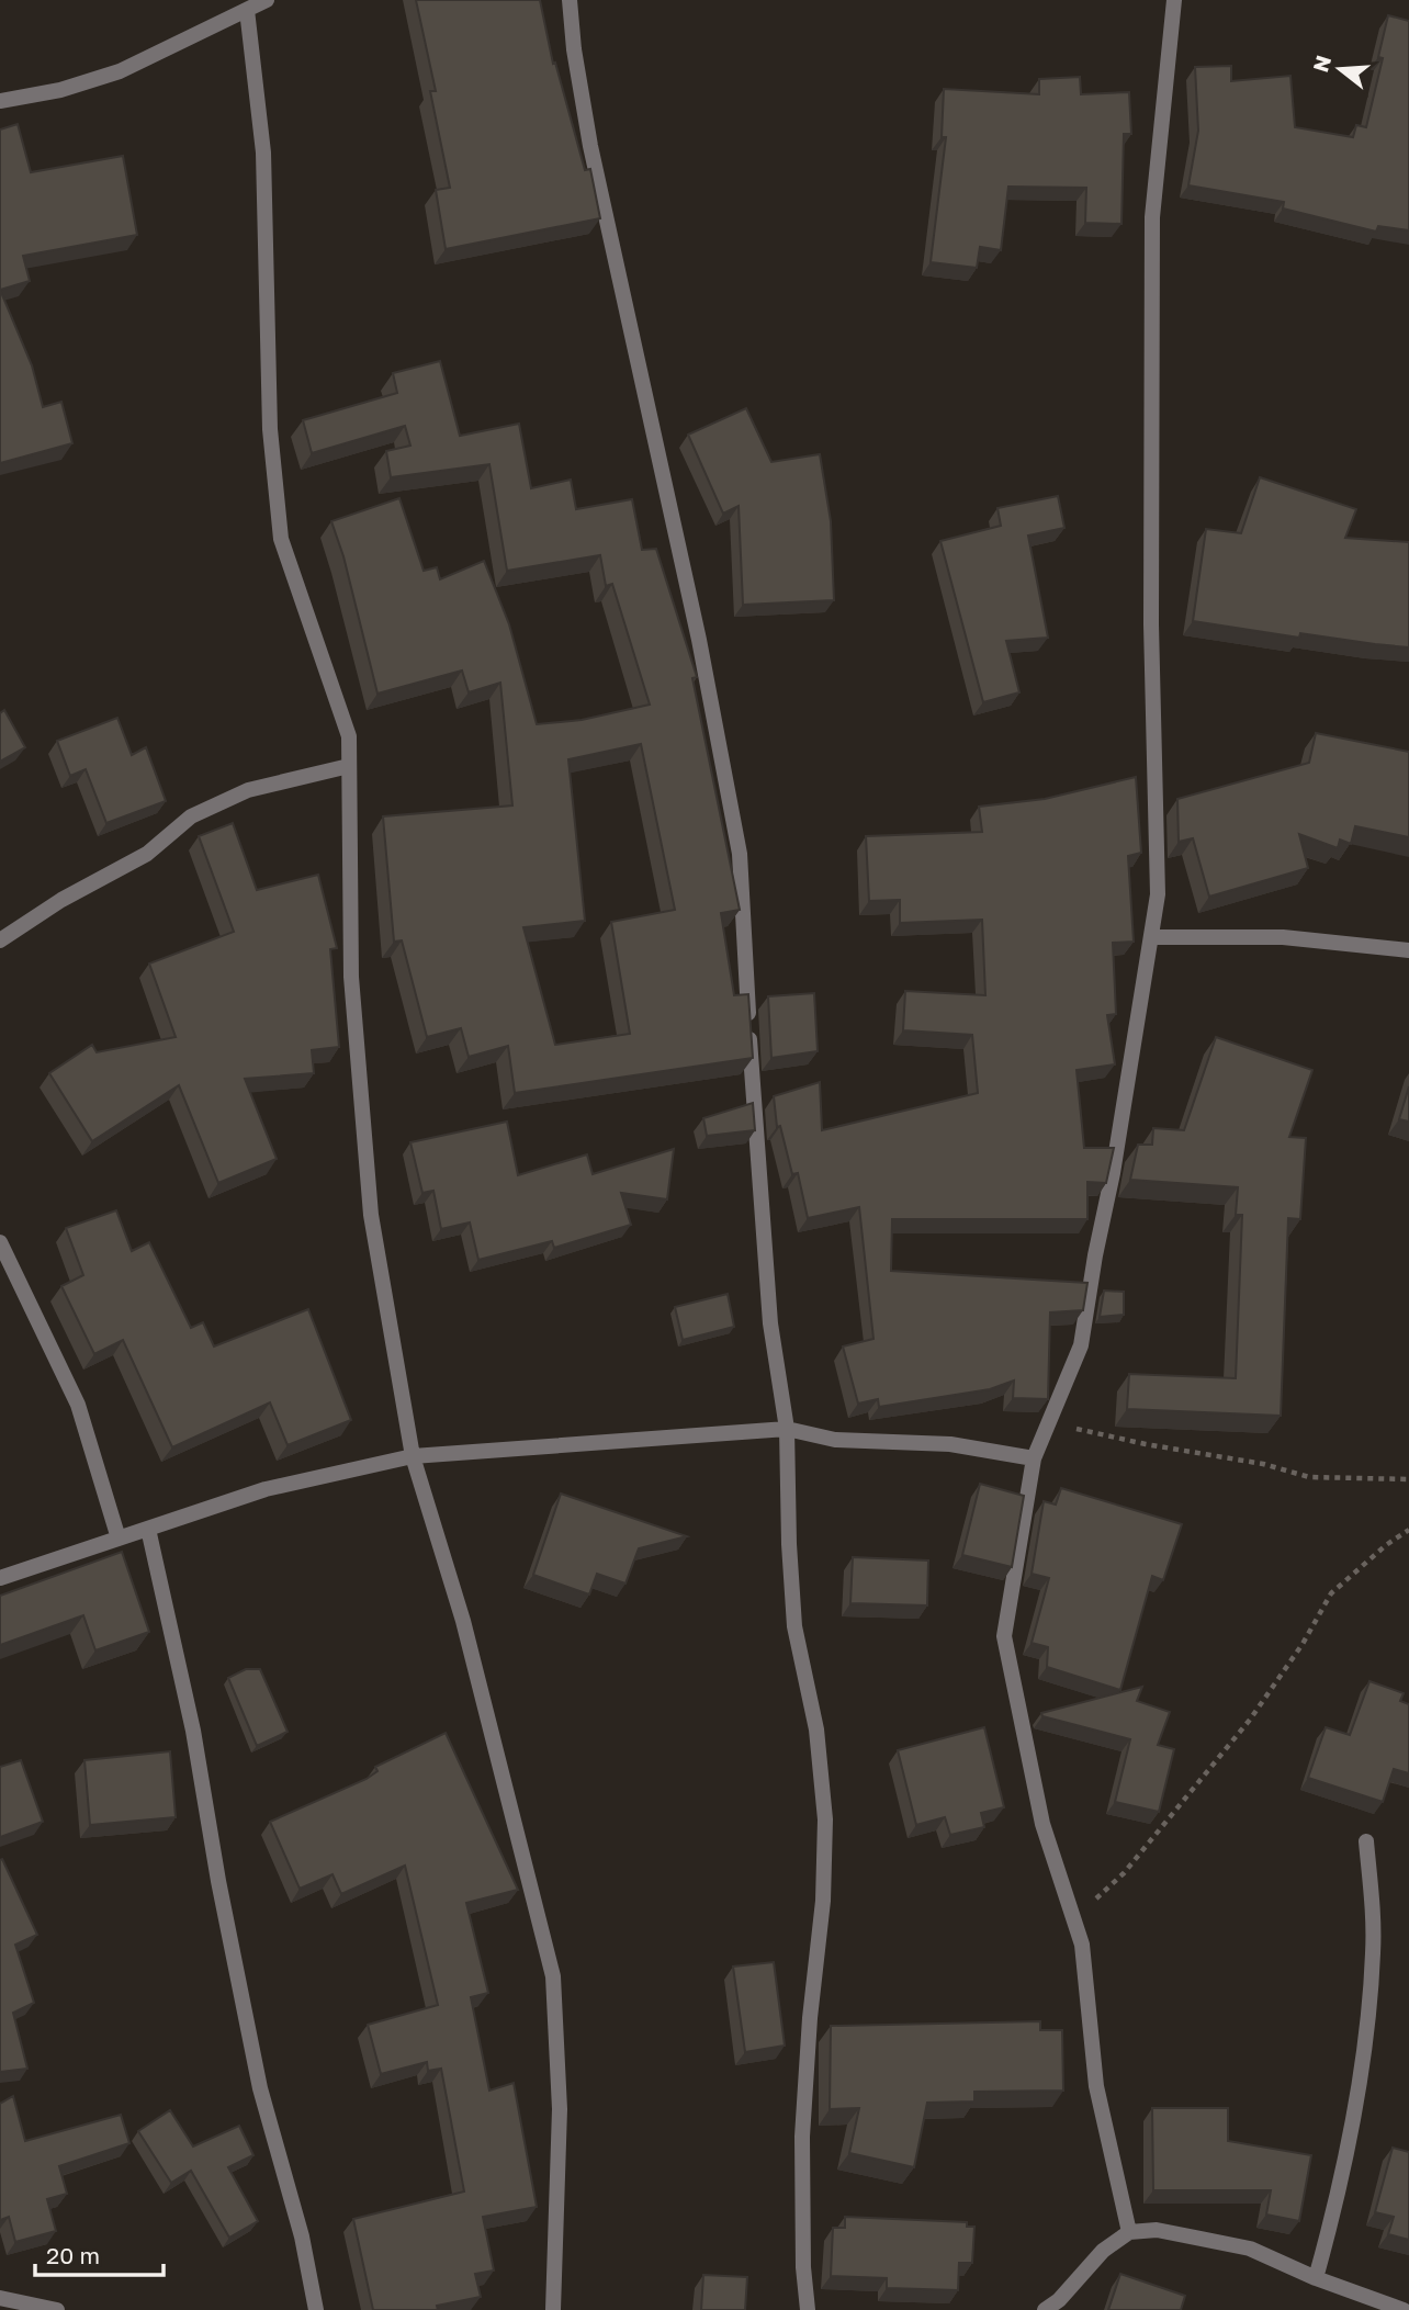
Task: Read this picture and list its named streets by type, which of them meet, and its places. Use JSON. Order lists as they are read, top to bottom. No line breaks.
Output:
{"scale_bar":"20 m","north":"left"}
